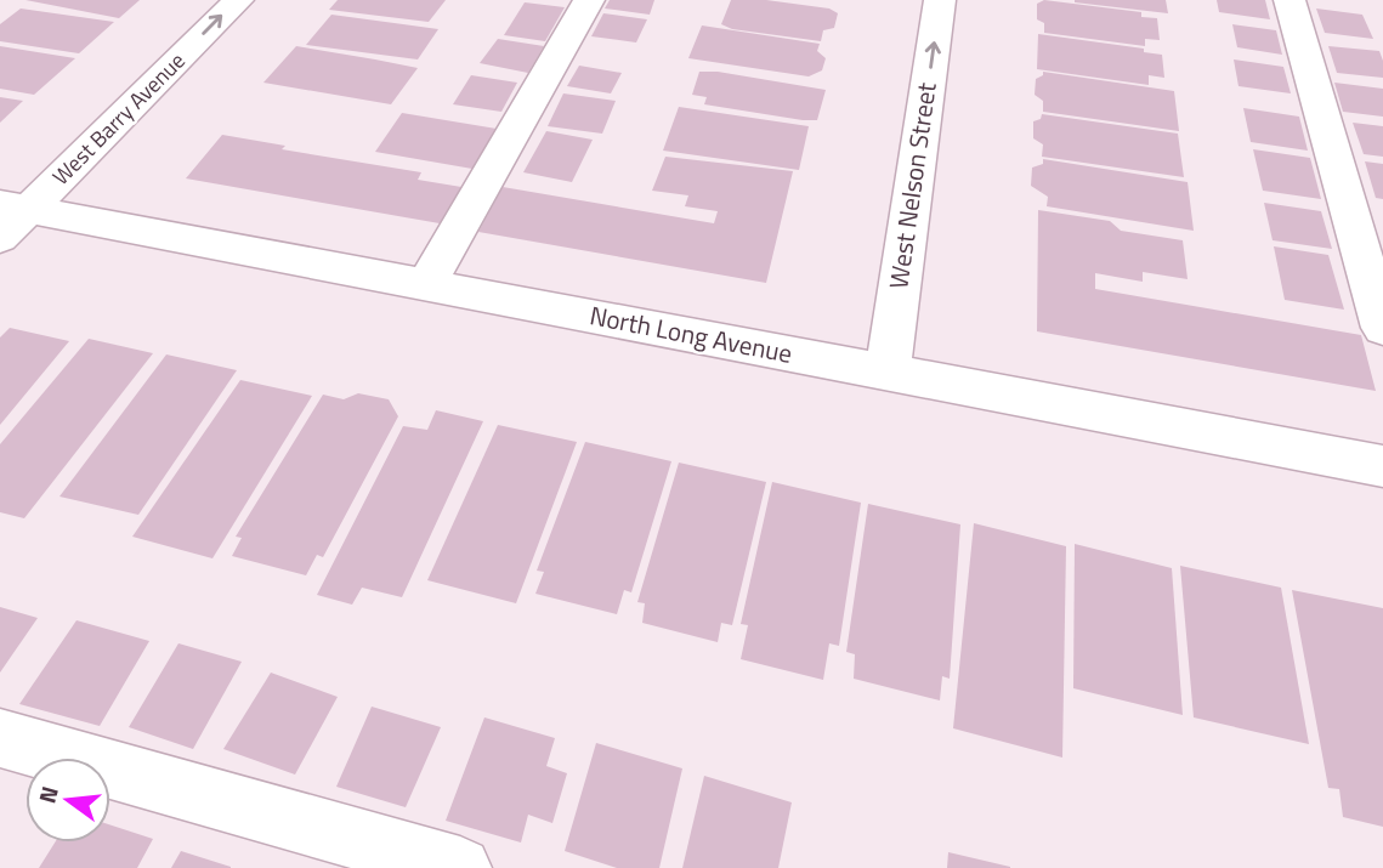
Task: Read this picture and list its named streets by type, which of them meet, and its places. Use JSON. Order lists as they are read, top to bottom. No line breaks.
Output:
{"streets":{"street":["West Barry Avenue","West Nelson Street","North Long Avenue"]},"crossings":[["West Barry Avenue","North Long Avenue"],["West Nelson Street","North Long Avenue"]],"one_way":["West Barry Avenue"],"north":"left"}
